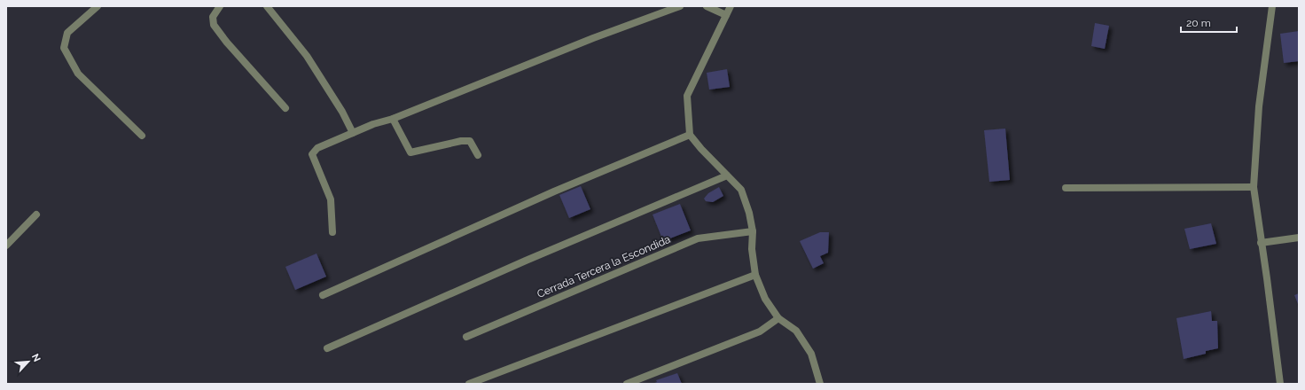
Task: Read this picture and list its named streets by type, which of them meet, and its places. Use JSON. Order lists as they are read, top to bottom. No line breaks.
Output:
{"streets":{"street":["Cerrada Tercera la Escondida"]},"scale_bar":"20 m","north":"top right"}
